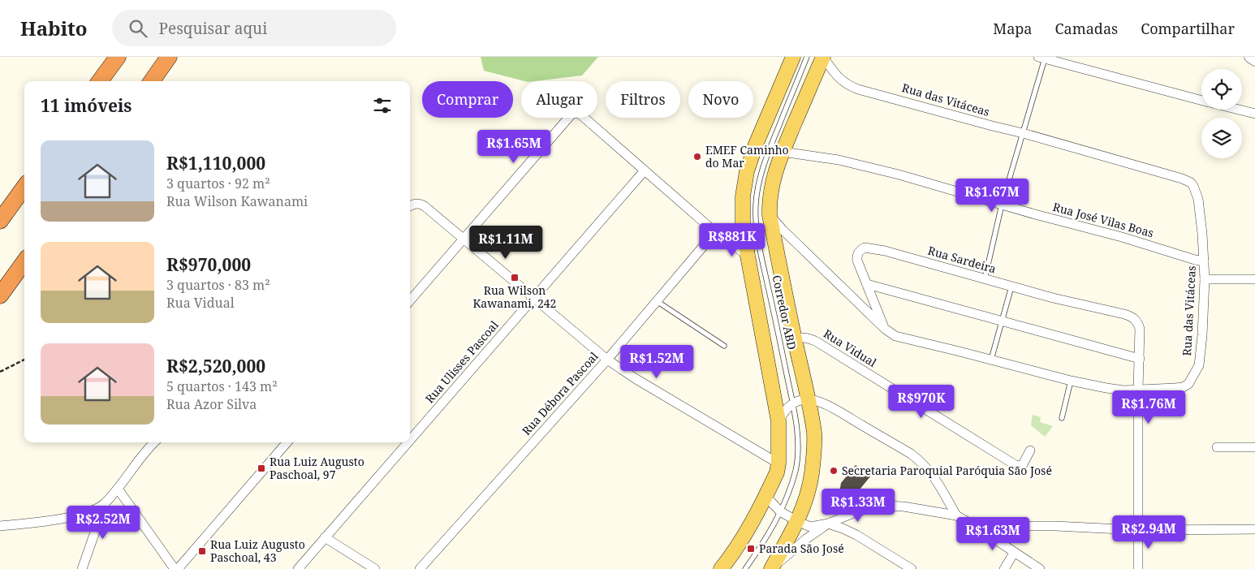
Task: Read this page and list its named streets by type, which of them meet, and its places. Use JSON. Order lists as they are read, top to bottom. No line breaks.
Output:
{"streets":{"street":["Rua das Vitáceas","Rua José Vilas Boas","Rua Sardeira","Rua Vidual","Rua Ulisses Pascoal","Rua Débora Pascoal"],"lane":["Corredor ABD"]},"crossings":[["Rua das Vitáceas","Rua José Vilas Boas"],["Rua das Vitáceas","Rua Sardeira"]],"places":{"other":["EMEF Caminho do Mar","Secretaria Paroquial Paróquia São José"],"transit":["Rua Wilson Kawanami, 242","Rua Luiz Augusto Paschoal, 97","Parada São José","Rua Luiz Augusto Paschoal, 43"]},"page":{"header":"Habito","search":"Pesquisar aqui","nav":["Mapa","Camadas","Compartilhar"],"chip":["Comprar","Alugar","Filtros","Novo"],"heading":"11 imóveis","price":["R$1.65M","R$1.67M","R$881K","R$1.11M","R$1.52M","R$970K","R$1.76M","R$1.33M","R$2.52M","R$2.94M","R$1.63M"],"list":[{"name":"R$1,110,000","note":"3 quartos · 92 m² · Rua Wilson Kawanami"},{"name":"R$970,000","note":"3 quartos · 83 m² · Rua Vidual"},{"name":"R$2,520,000","note":"5 quartos · 143 m² · Rua Azor Silva"}]}}
